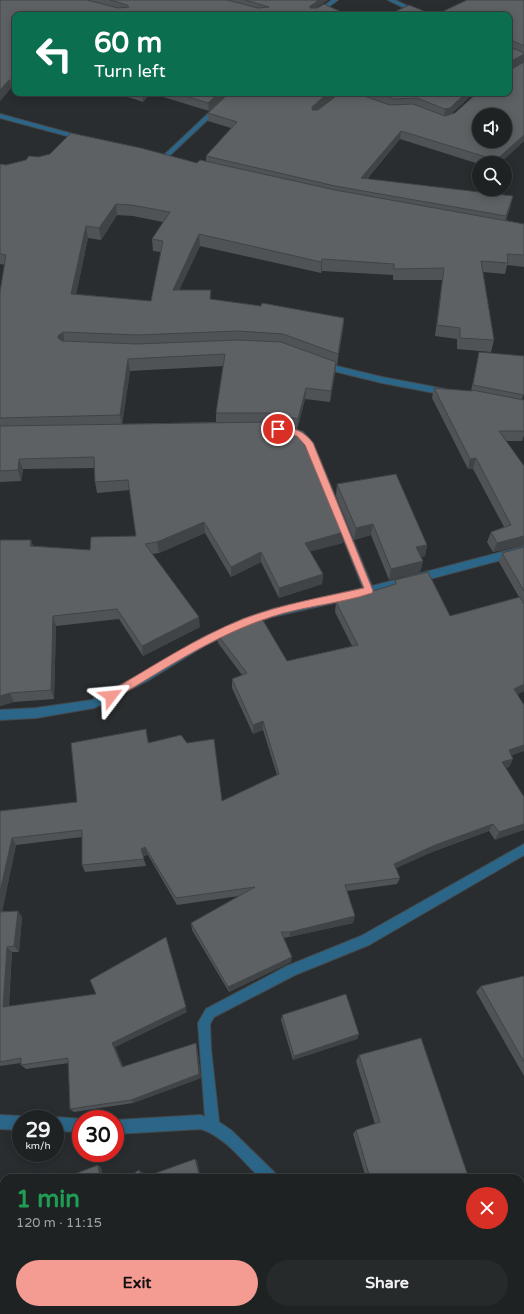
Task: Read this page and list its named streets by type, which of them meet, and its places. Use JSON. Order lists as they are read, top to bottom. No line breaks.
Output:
{"page":{"turn":["60 m","Turn left"],"speed":"29 km/h","limit":"30","heading":["1 min","120 m · 11:15"],"buttons":["Exit","Share"]}}
